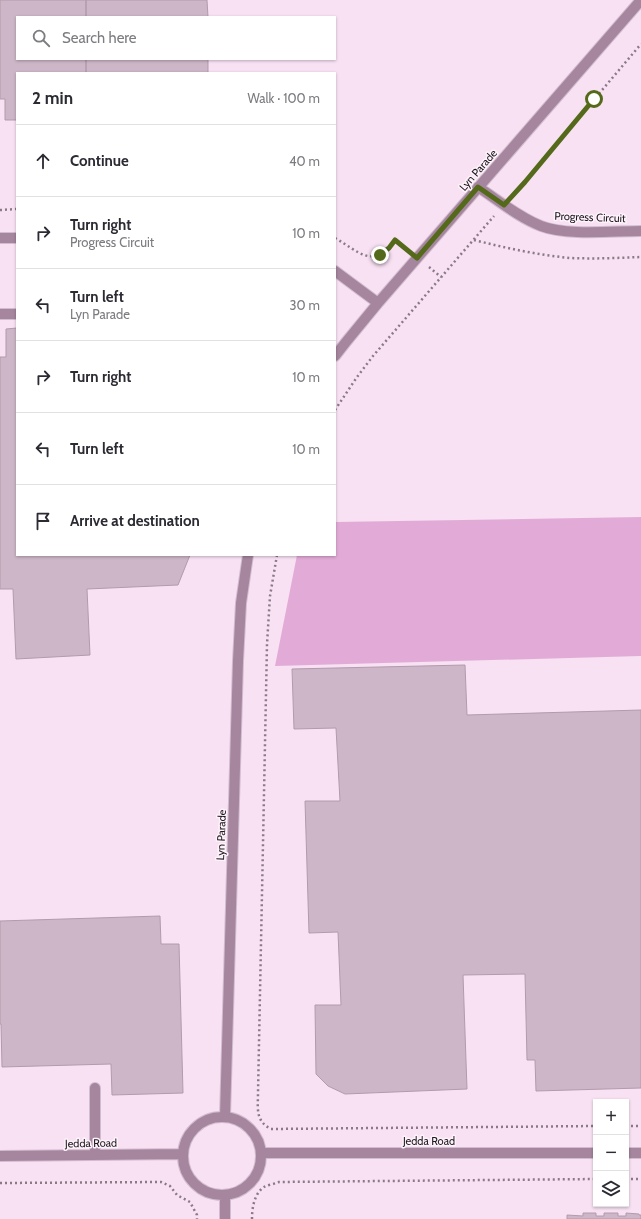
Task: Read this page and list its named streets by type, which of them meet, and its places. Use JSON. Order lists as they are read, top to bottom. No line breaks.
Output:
{"streets":{"street":["Lyn Parade","Progress Circuit","Jedda Road"]},"crossings":[["Lyn Parade","Progress Circuit"],["Lyn Parade","Jedda Road"]],"page":{"search":"Search here","heading":["2 min","Walk · 100 m"],"list":[["Continue","40 m"],["Turn right","Progress Circuit","10 m"],["Turn left","Lyn Parade","30 m"],["Turn right","10 m"],["Turn left","10 m"],"Arrive at destination"],"map_buttons":["+","−"]}}
